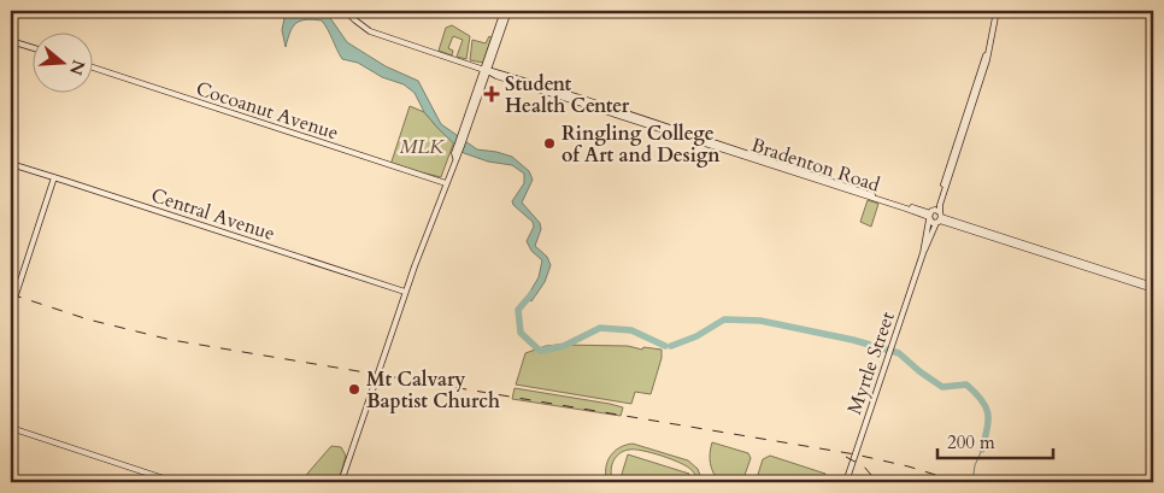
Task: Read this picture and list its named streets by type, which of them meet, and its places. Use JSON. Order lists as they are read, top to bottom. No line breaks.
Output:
{"streets":{"street":["Cocoanut Avenue","Bradenton Road","Central Avenue","Myrtle Street"]},"crossings":[["Bradenton Road","Myrtle Street"]],"parks":["MLK"],"places":{"health":["Student Health Center"],"other":["Ringling College of Art and Design","Mt Calvary Baptist Church"]},"scale_bar":"200 m","north":"right"}
